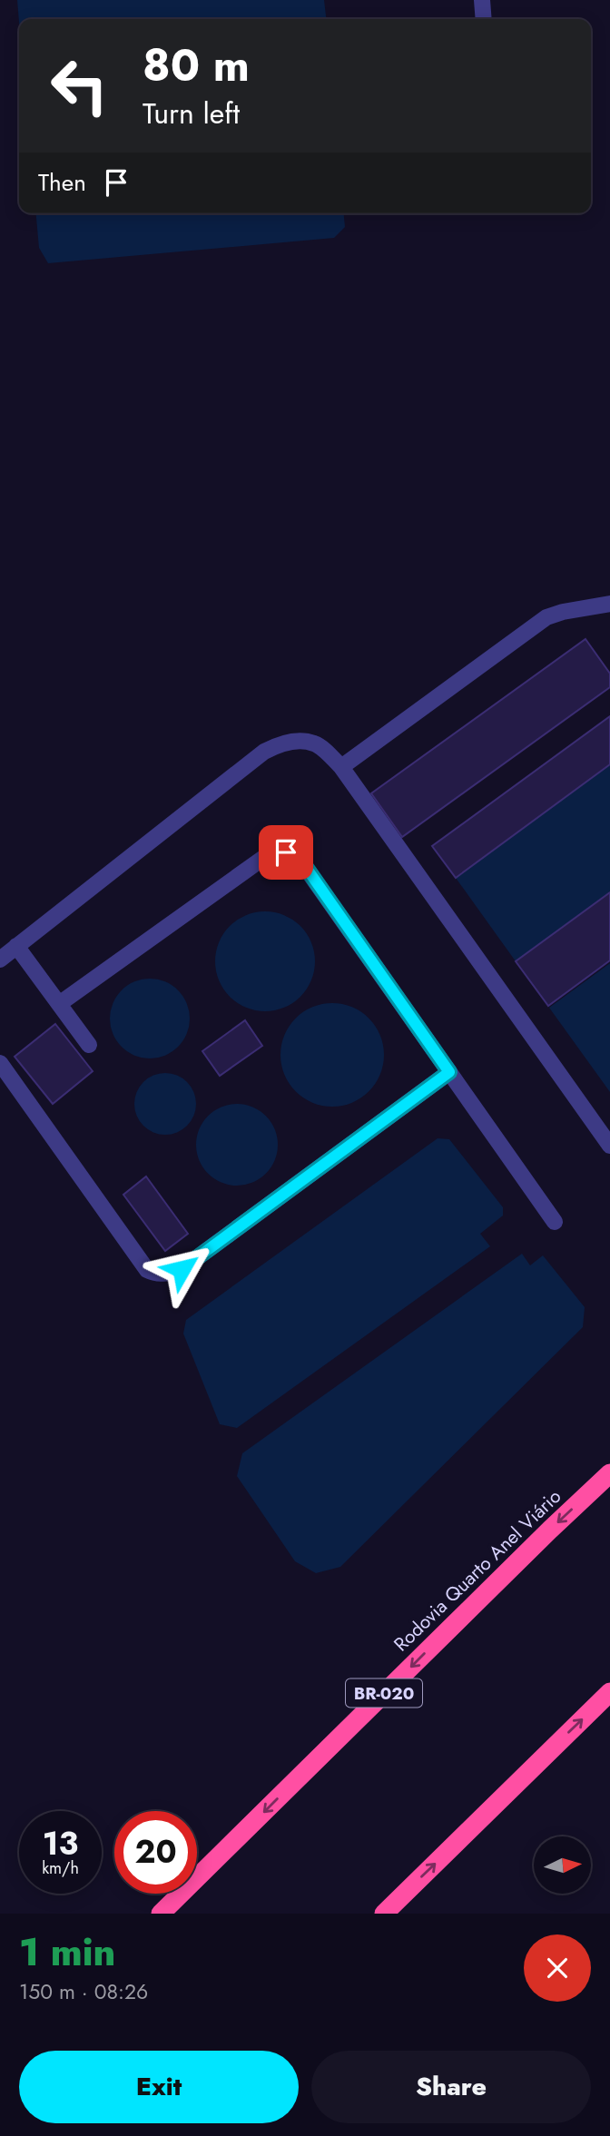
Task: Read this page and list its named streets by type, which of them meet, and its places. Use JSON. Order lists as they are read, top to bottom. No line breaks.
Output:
{"streets":{"highway":["Rodovia Quarto Anel Viário","BR-020"]},"north":"right","page":{"turn":["80 m","Turn left"],"then":"Then","speed":"13 km/h","limit":"20","heading":["1 min","150 m · 08:26"],"buttons":["Exit","Share"]}}
